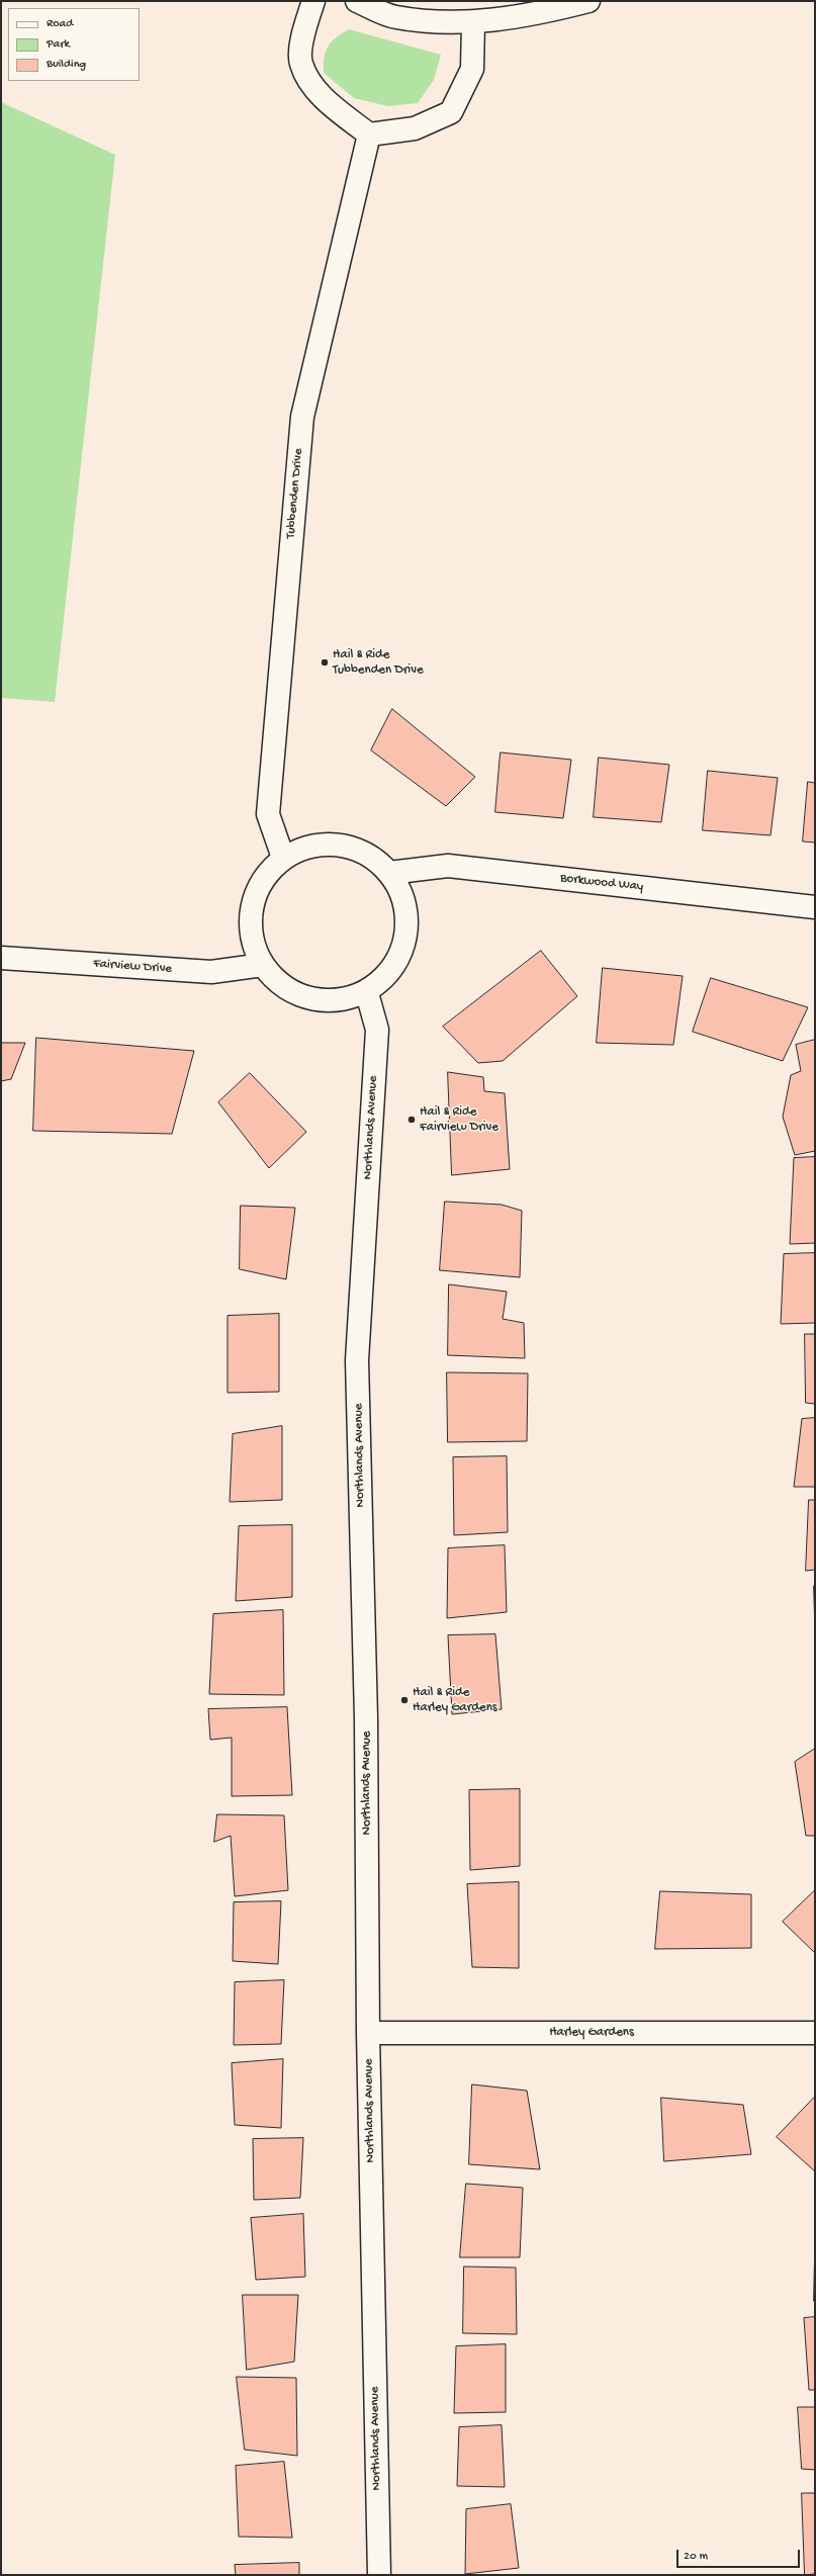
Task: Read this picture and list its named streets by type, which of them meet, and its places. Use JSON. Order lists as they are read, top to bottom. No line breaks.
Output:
{"streets":{"street":["Tubbenden Drive","Borkwood Way","Fairview Drive","Northlands Avenue","Harley Gardens"]},"crossings":[["Northlands Avenue","Harley Gardens"]],"places":["Hail & Ride Tubbenden Drive","Hail & Ride Fairview Drive","Hail & Ride Harley Gardens"],"legend":["Road","Park","Building"],"scale_bar":"20 m"}
